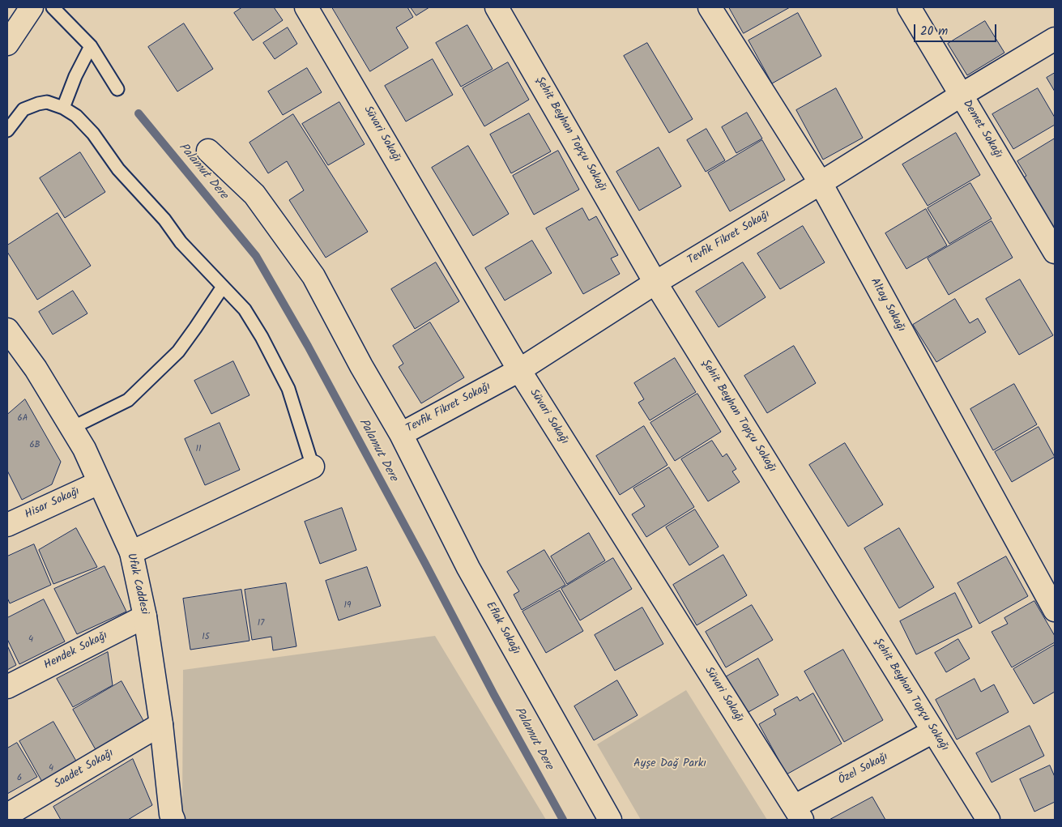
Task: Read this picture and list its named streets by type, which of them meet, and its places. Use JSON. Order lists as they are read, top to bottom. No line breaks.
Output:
{"streets":{"street":["Demet Sokağı","Süvari Sokağı","Şehit Beyhan Topçu Sokağı","Tevfik Fikret Sokağı","Altay Sokağı","Hisar Sokağı","Ufuk Caddesi","Eflak Sokağı","Hendek Sokağı","Saadet Sokağı","Özel Sokağı"]},"crossings":[["Demet Sokağı","Tevfik Fikret Sokağı"],["Süvari Sokağı","Tevfik Fikret Sokağı"],["Süvari Sokağı","Özel Sokağı"],["Şehit Beyhan Topçu Sokağı","Tevfik Fikret Sokağı"],["Şehit Beyhan Topçu Sokağı","Özel Sokağı"],["Tevfik Fikret Sokağı","Altay Sokağı"],["Tevfik Fikret Sokağı","Eflak Sokağı"],["Hisar Sokağı","Ufuk Caddesi"],["Ufuk Caddesi","Hendek Sokağı"],["Ufuk Caddesi","Saadet Sokağı"]],"water":["Palamut Dere"],"parks":["Ayşe Dağ Parkı"],"house_numbers":["6A","6B","11","19","17","15","4","4","6"],"scale_bar":"20 m"}
